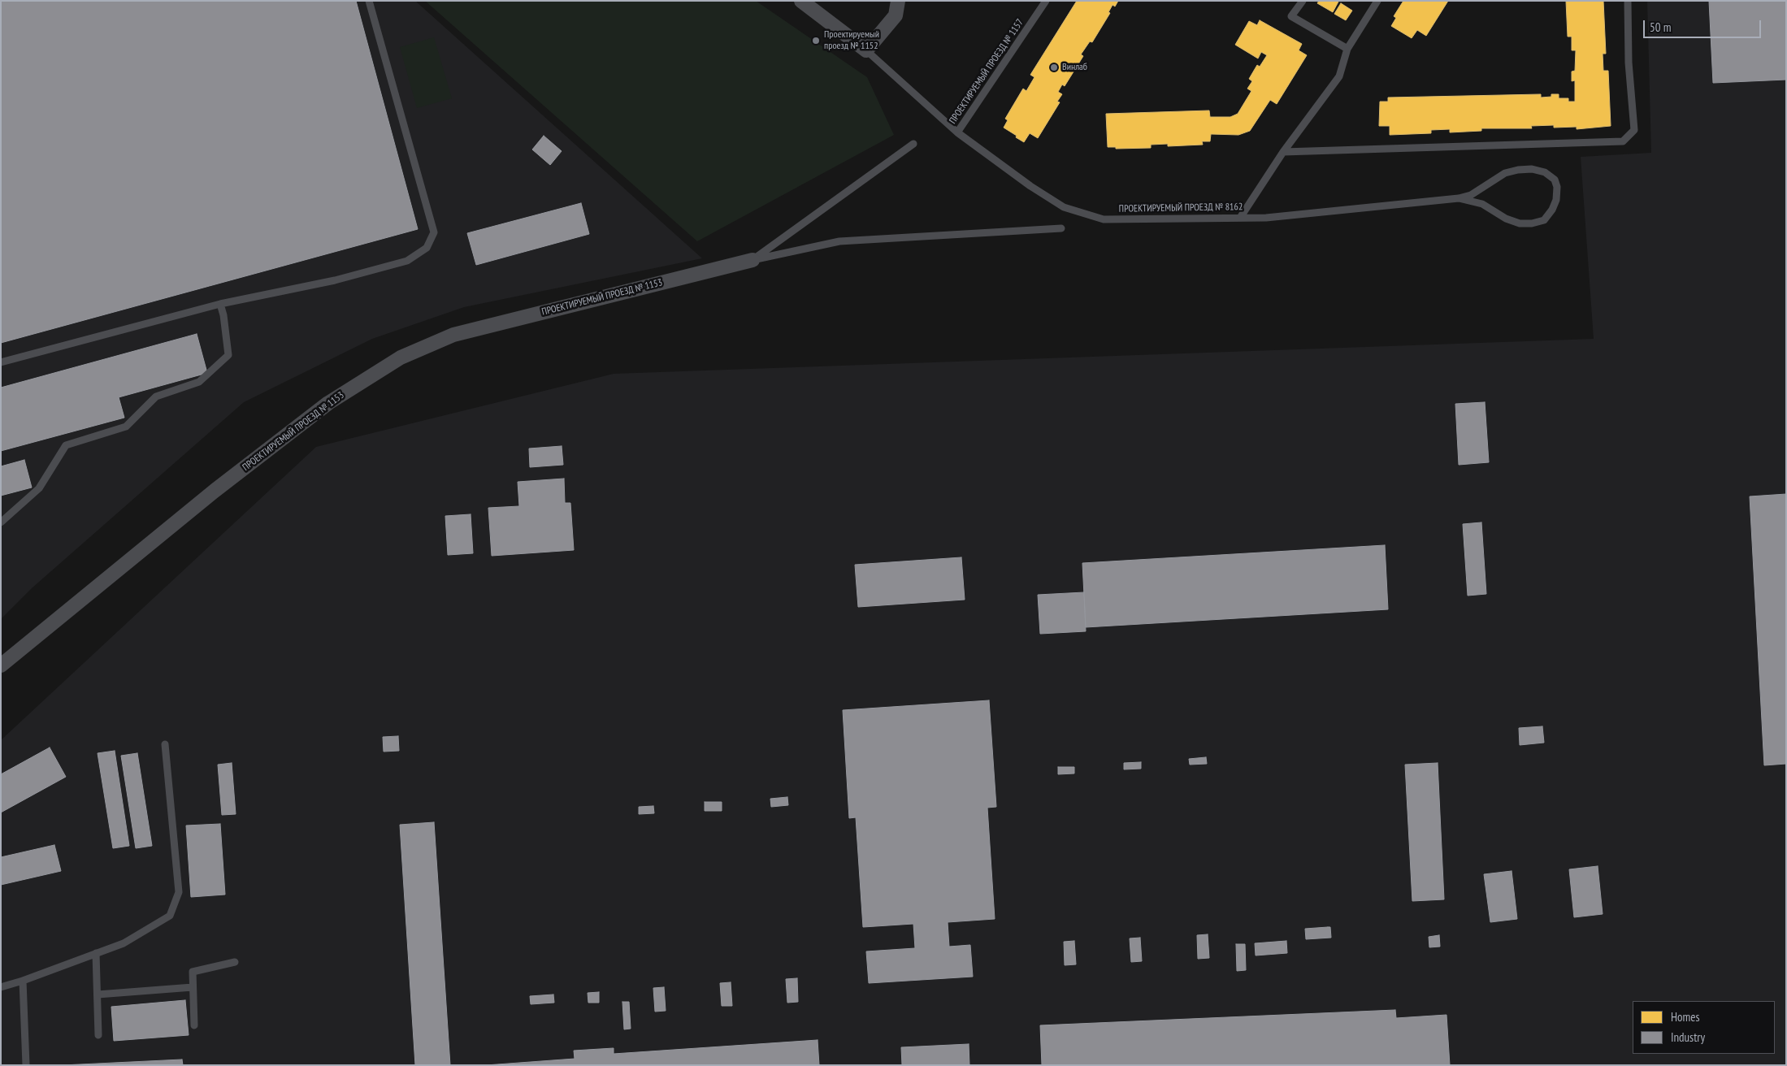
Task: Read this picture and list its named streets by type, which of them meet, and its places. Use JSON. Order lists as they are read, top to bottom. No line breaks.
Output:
{"streets":{"street":["ПРОЕКТИРУЕМЫЙ ПРОЕЗД № 1153"],"lane":["ПРОЕКТИРУЕМЫЙ ПРОЕЗД № 1157","ПРОЕКТИРУЕМЫЙ ПРОЕЗД № 8162"]},"crossings":[["ПРОЕКТИРУЕМЫЙ ПРОЕЗД № 1157","ПРОЕКТИРУЕМЫЙ ПРОЕЗД № 8162"]],"places":["Проектируемый проезд № 1152","Винлаб"],"legend":["Homes","Industry"],"scale_bar":"50 m"}
